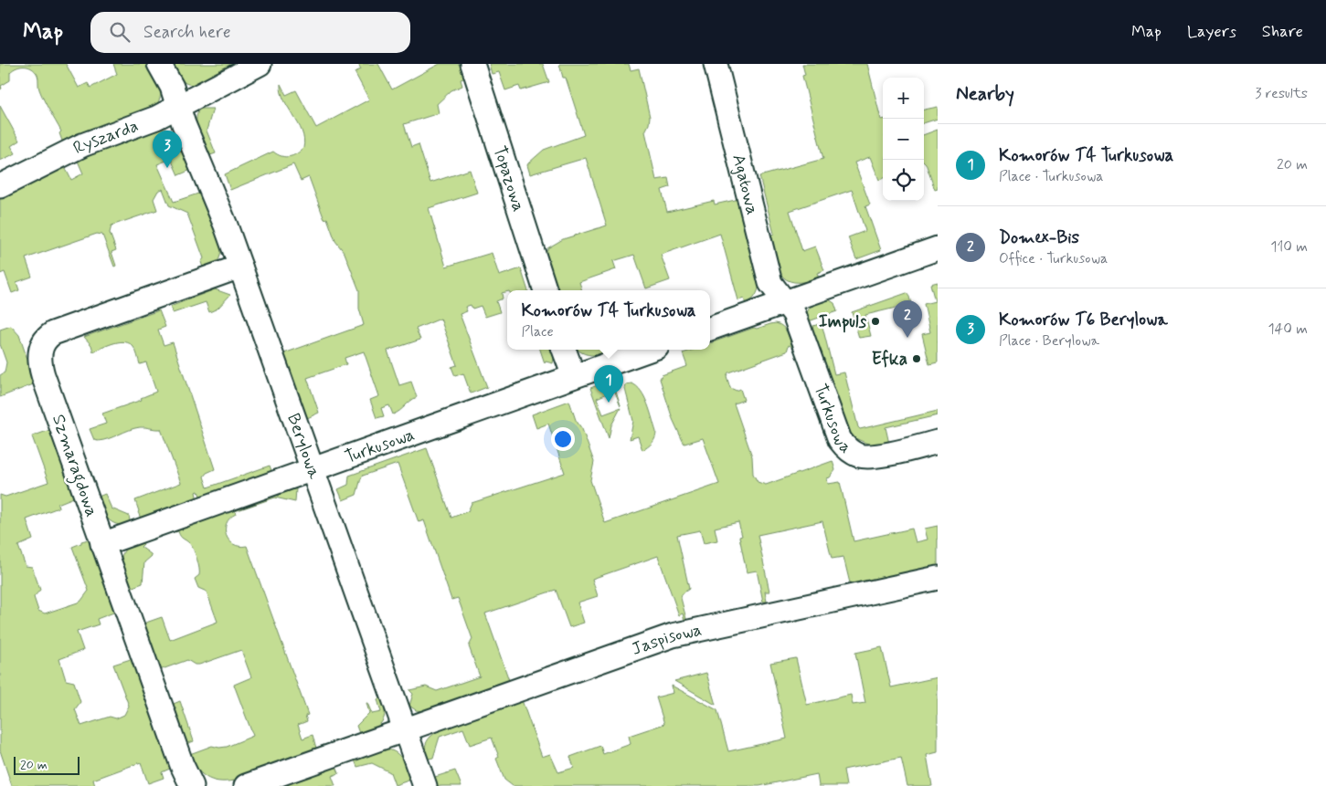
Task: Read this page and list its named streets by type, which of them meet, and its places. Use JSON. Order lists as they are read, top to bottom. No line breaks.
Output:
{"streets":{"street":["Ryszarda","Topazowa","Agatowa","Turkusowa","Berylowa","Szmaragdowa","Jaspisowa"]},"crossings":[["Ryszarda","Berylowa"],["Agatowa","Turkusowa"],["Turkusowa","Berylowa"],["Turkusowa","Szmaragdowa"],["Berylowa","Szmaragdowa"],["Berylowa","Jaspisowa"]],"places":["Impuls","Efka"],"scale_bar":"20 m","page":{"header":"Map","search":"Search here","nav":["Map","Layers","Share"],"heading":["Nearby","3 results"],"map_buttons":["+","−"],"list":[{"mark":"1","name":"Komorów T4 Turkusowa","note":"Place · Turkusowa","value":"20 m"},{"mark":"2","name":"Domex-Bis","note":"Office · Turkusowa","value":"110 m"},{"mark":"3","name":"Komorów T6 Berylowa","note":"Place · Berylowa","value":"140 m"}],"pins":["3","2","1"],"popup":["Komorów T4 Turkusowa","Place"],"scale":"20 m"}}
